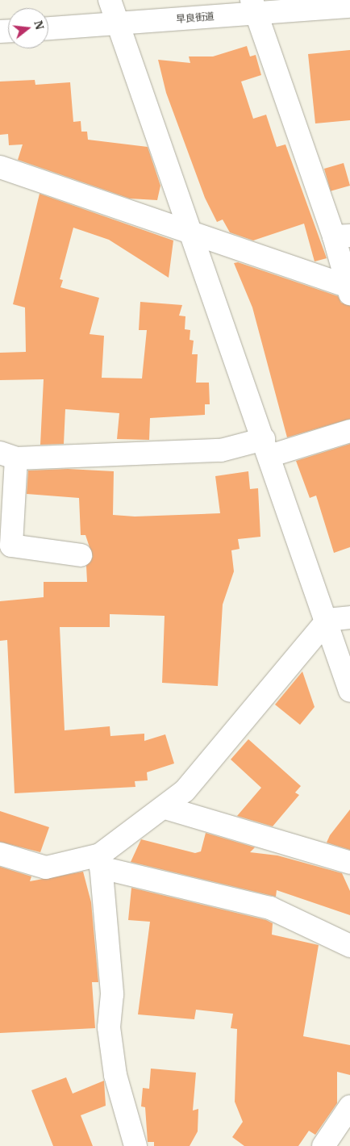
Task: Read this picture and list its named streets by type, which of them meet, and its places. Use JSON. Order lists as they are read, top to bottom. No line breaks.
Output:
{"streets":{"street":["早良街道"]},"north":"right"}
